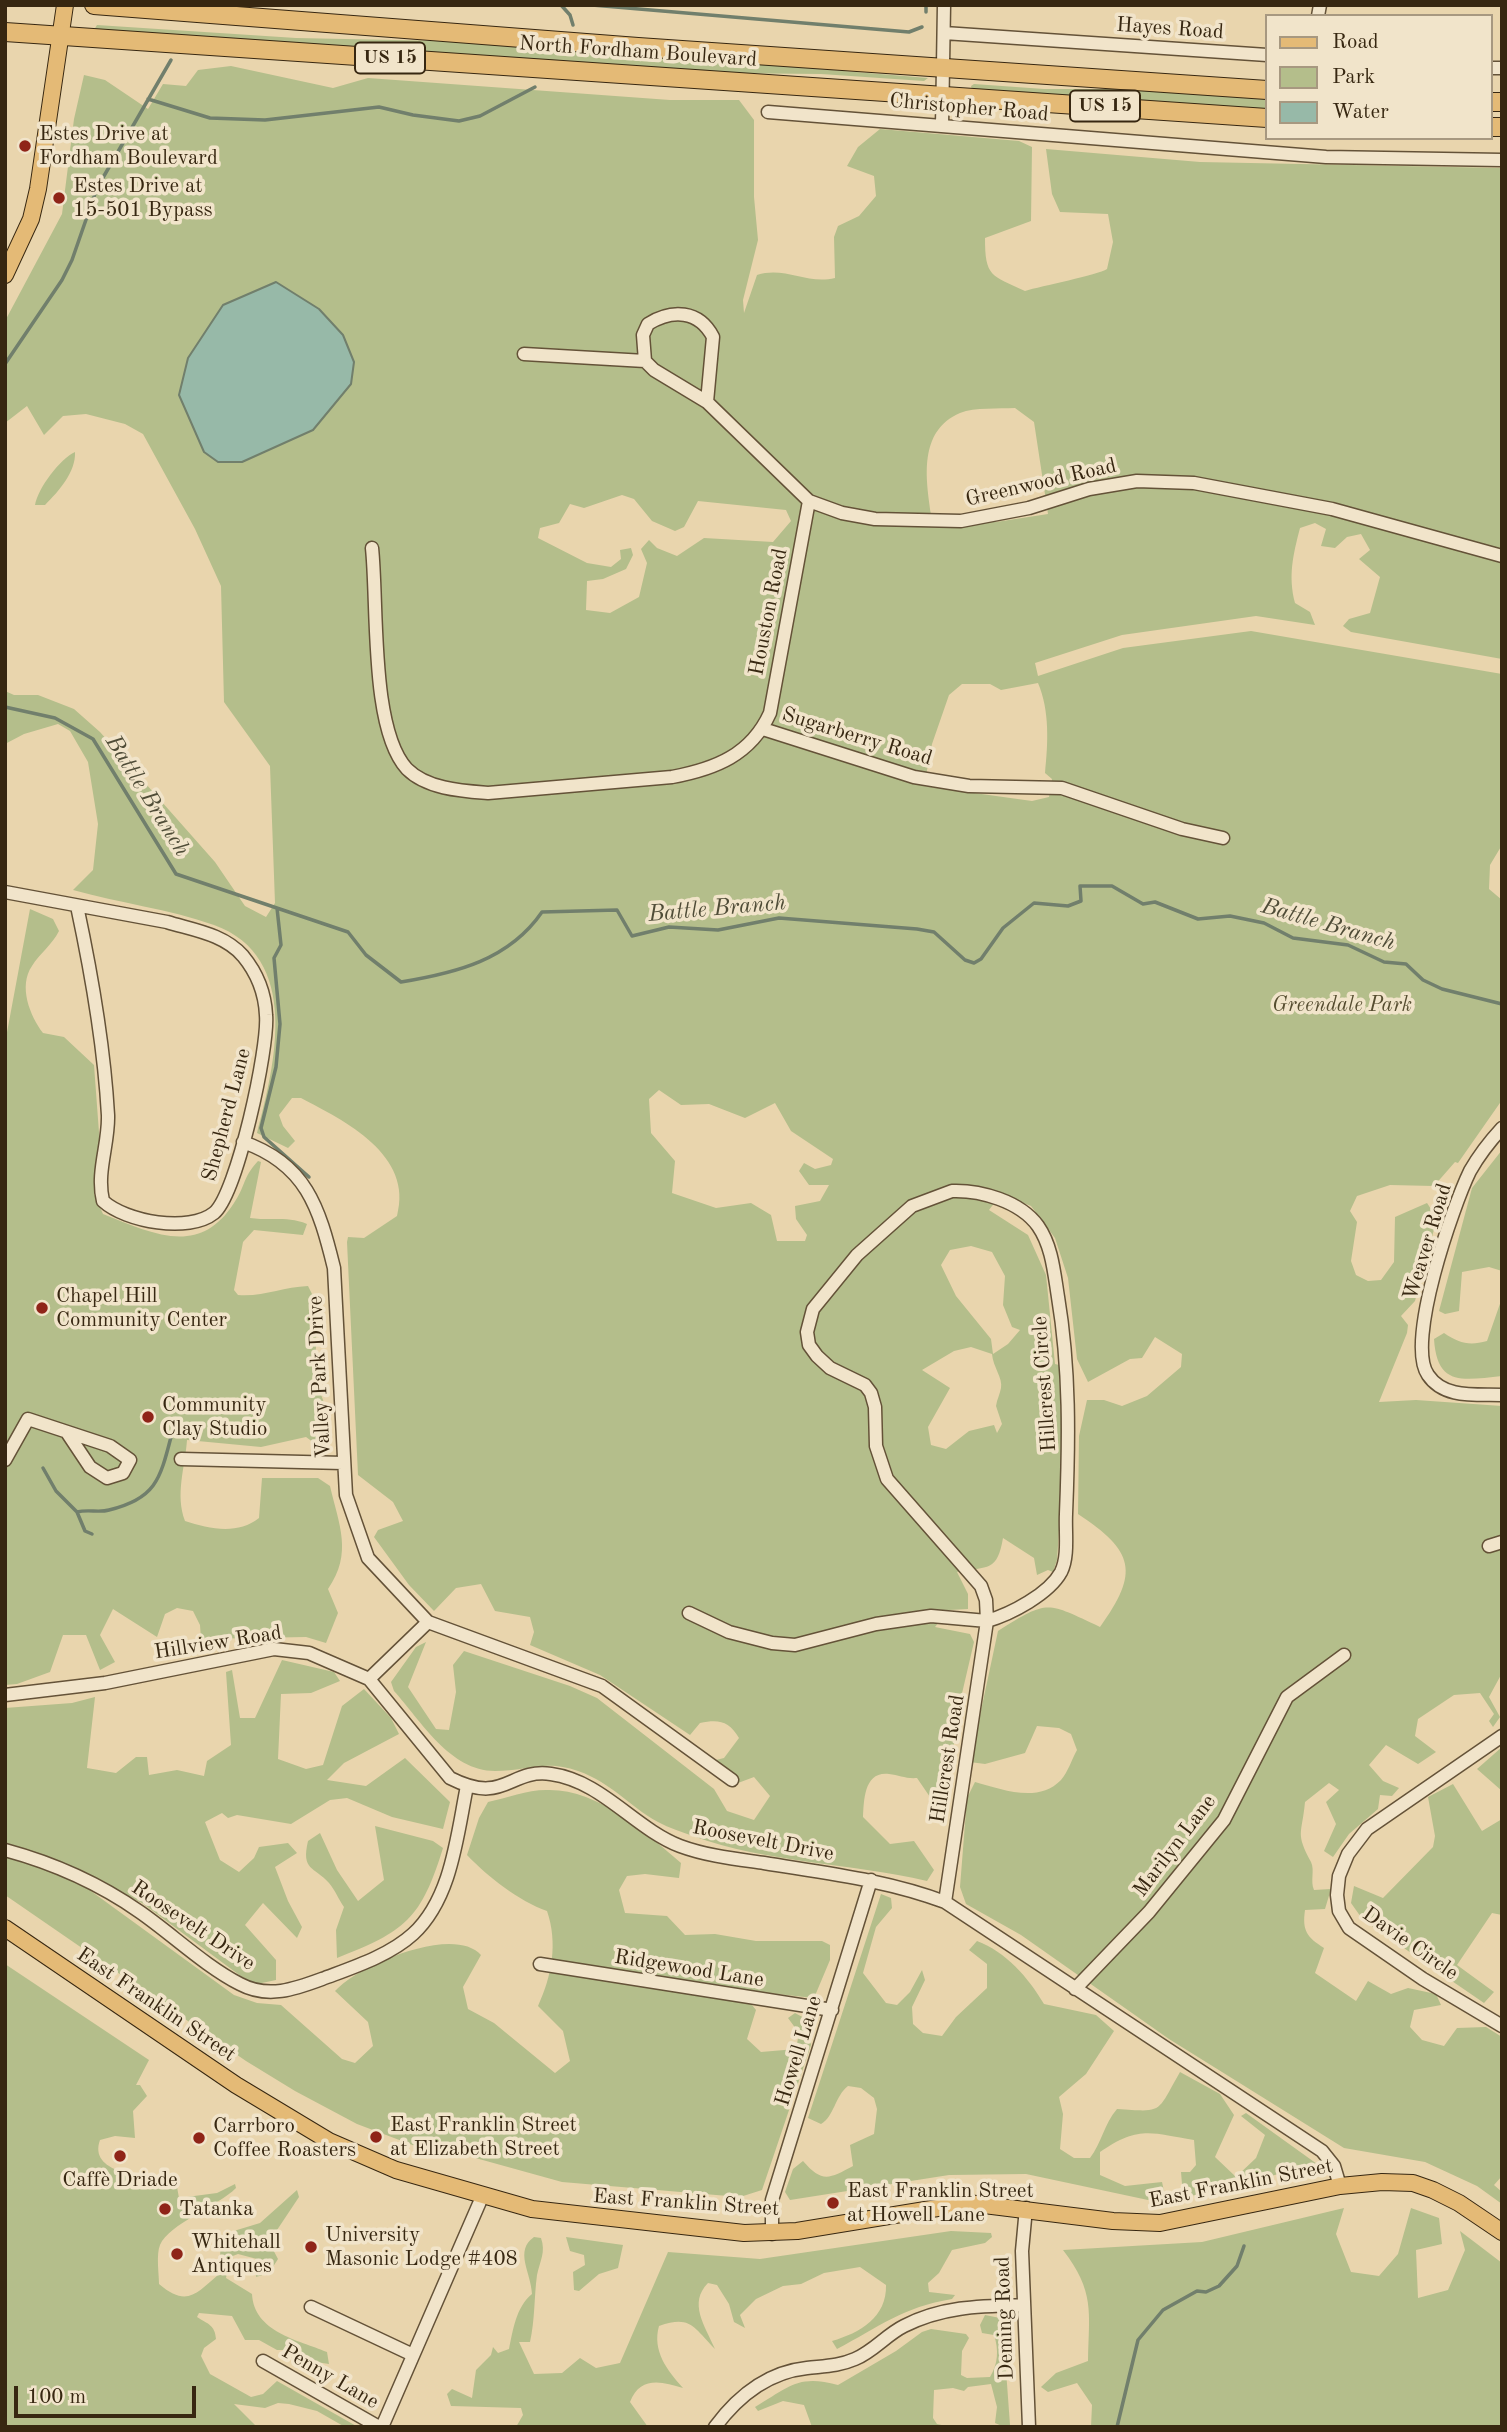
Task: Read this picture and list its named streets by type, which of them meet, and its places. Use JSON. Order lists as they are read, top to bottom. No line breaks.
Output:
{"streets":{"highway":["North Fordham Boulevard","US 15"],"main road":["East Franklin Street"],"street":["Hayes Road","Christopher Road","Greenwood Road","Houston Road","Sugarberry Road","Shepherd Lane","Weaver Road","Valley Park Drive","Hillcrest Circle","Hillview Road","Hillcrest Road","Roosevelt Drive","Marilyn Lane","Davie Circle","Ridgewood Lane","Howell Lane","Deming Road","Penny Lane"]},"crossings":[["Greenwood Road","Houston Road"],["Houston Road","Sugarberry Road"],["Shepherd Lane","Valley Park Drive"],["Hillcrest Circle","Hillcrest Road"],["Hillview Road","Roosevelt Drive"],["Hillcrest Road","Roosevelt Drive"],["Roosevelt Drive","Marilyn Lane"],["Roosevelt Drive","East Franklin Street"],["Roosevelt Drive","Howell Lane"],["Ridgewood Lane","Howell Lane"],["East Franklin Street","Howell Lane"],["East Franklin Street","Deming Road"]],"water":["Battle Branch"],"parks":["Greendale Park"],"places":["Estes Drive at Fordham Boulevard","Estes Drive at 15-501 Bypass","Chapel Hill Community Center","Community Clay Studio","East Franklin Street at Elizabeth Street","Carrboro Coffee Roasters","Caffè Driade","East Franklin Street at Howell Lane","Tatanka","University Masonic Lodge #408","Whitehall Antiques"],"legend":["Road","Park","Water"],"scale_bar":"100 m"}
